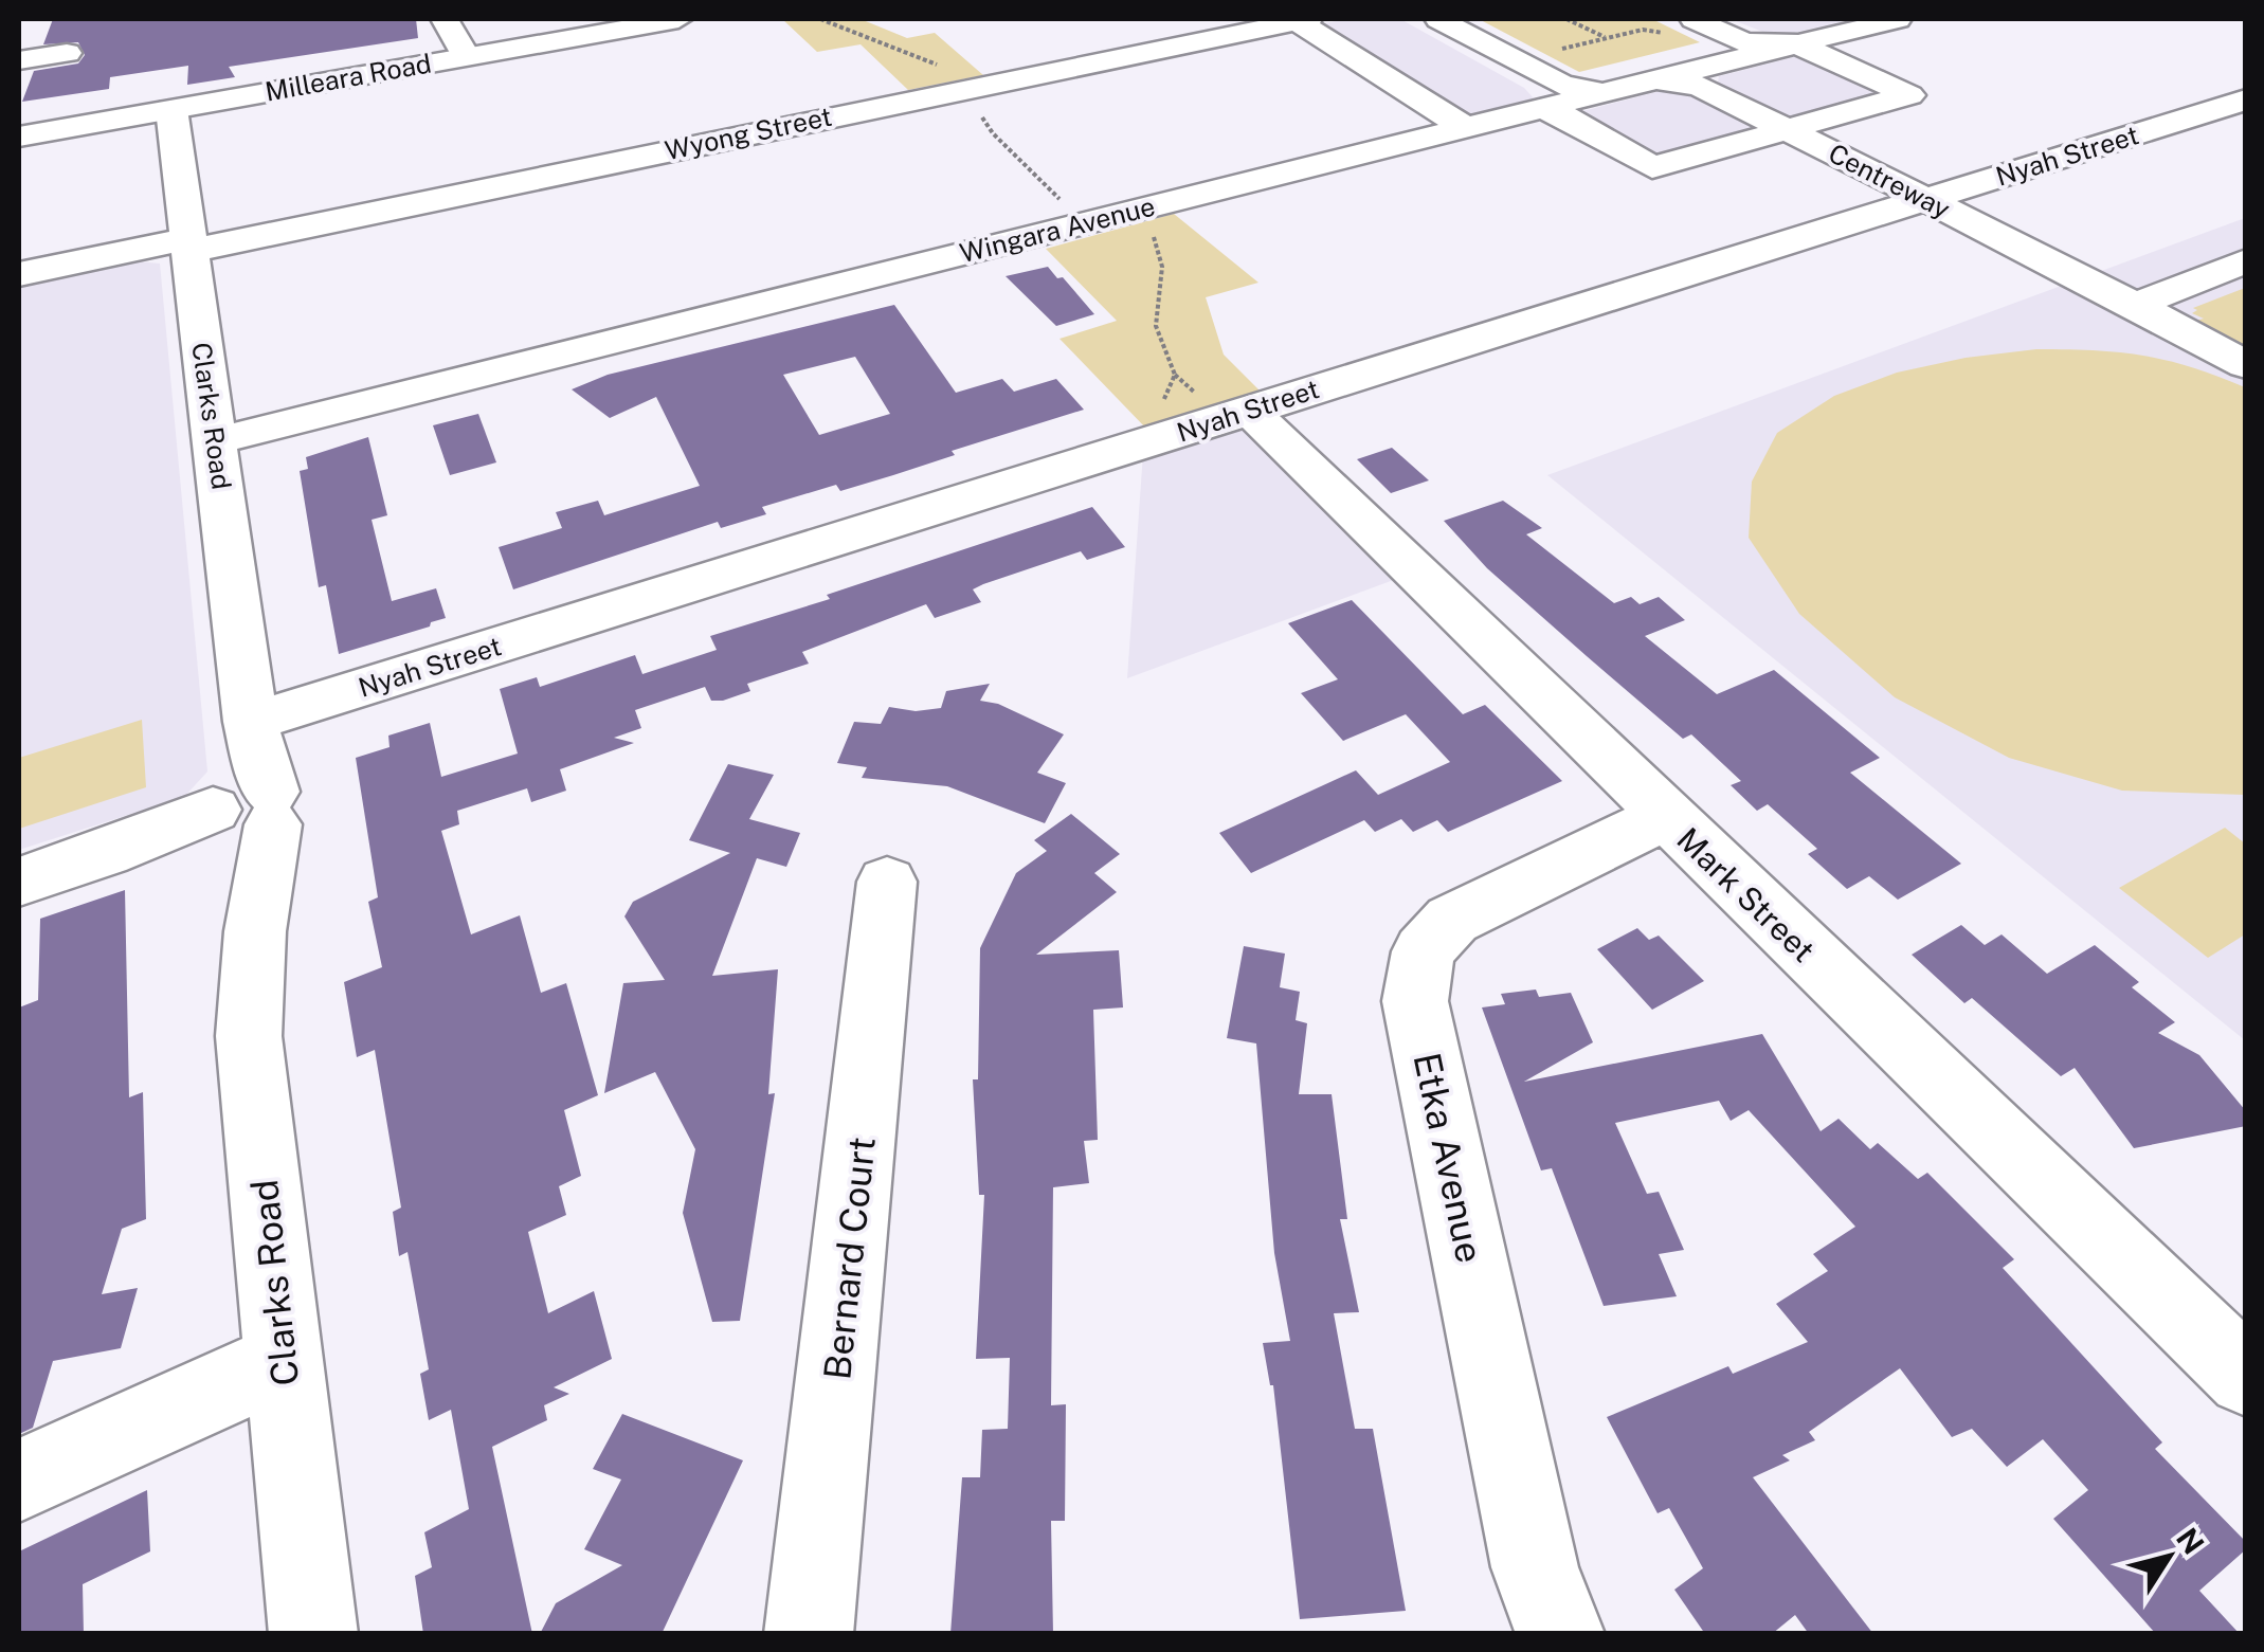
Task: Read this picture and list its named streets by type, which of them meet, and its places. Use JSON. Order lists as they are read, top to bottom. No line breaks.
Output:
{"streets":{"street":["Milleara Road","Wyong Street","Nyah Street","Centreway","Wingara Avenue","Clarks Road","Mark Street","Etka Avenue","Bernard Court"]},"crossings":[["Milleara Road","Clarks Road"],["Wyong Street","Clarks Road"],["Nyah Street","Centreway"],["Nyah Street","Clarks Road"],["Nyah Street","Mark Street"],["Centreway","Wingara Avenue"],["Wingara Avenue","Clarks Road"],["Mark Street","Etka Avenue"]],"north":"top right"}
